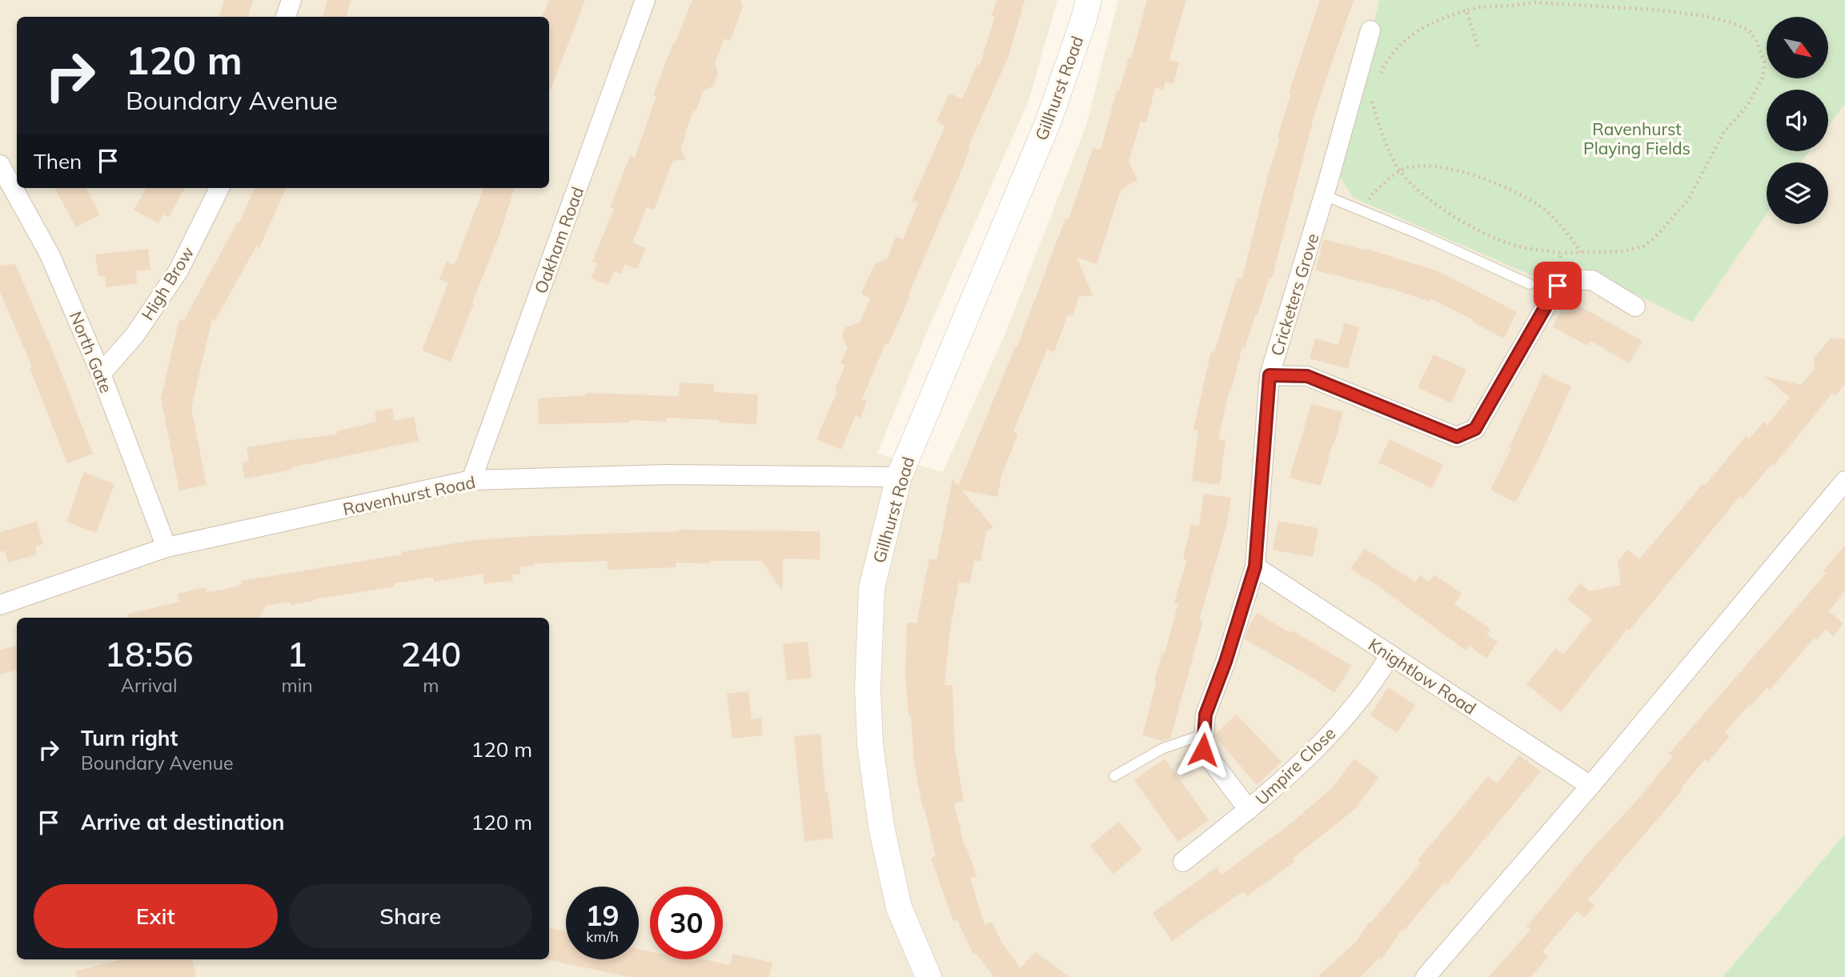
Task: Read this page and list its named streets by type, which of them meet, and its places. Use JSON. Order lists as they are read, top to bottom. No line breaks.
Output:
{"streets":{"street":["Gillhurst Road","Oakham Road","High Brow","Cricketers Grove","North Gate","Ravenhurst Road","Knightlow Road","Umpire Close"]},"crossings":[["Gillhurst Road","Ravenhurst Road"],["Oakham Road","Ravenhurst Road"],["High Brow","North Gate"],["Cricketers Grove","Knightlow Road"],["Cricketers Grove","Umpire Close"],["North Gate","Ravenhurst Road"],["Knightlow Road","Umpire Close"]],"parks":["Ravenhurst Playing Fields"],"north":"bottom right","page":{"turn":["120 m","Boundary Avenue"],"then":"Then","eta":["18:56","Arrival","1","min","240","m"],"list":[{"name":"Turn right","note":"Boundary Avenue","value":"120 m"},{"name":"Arrive at destination","value":"120 m"}],"buttons":["Exit","Share"],"speed":"19 km/h","limit":"30"}}
